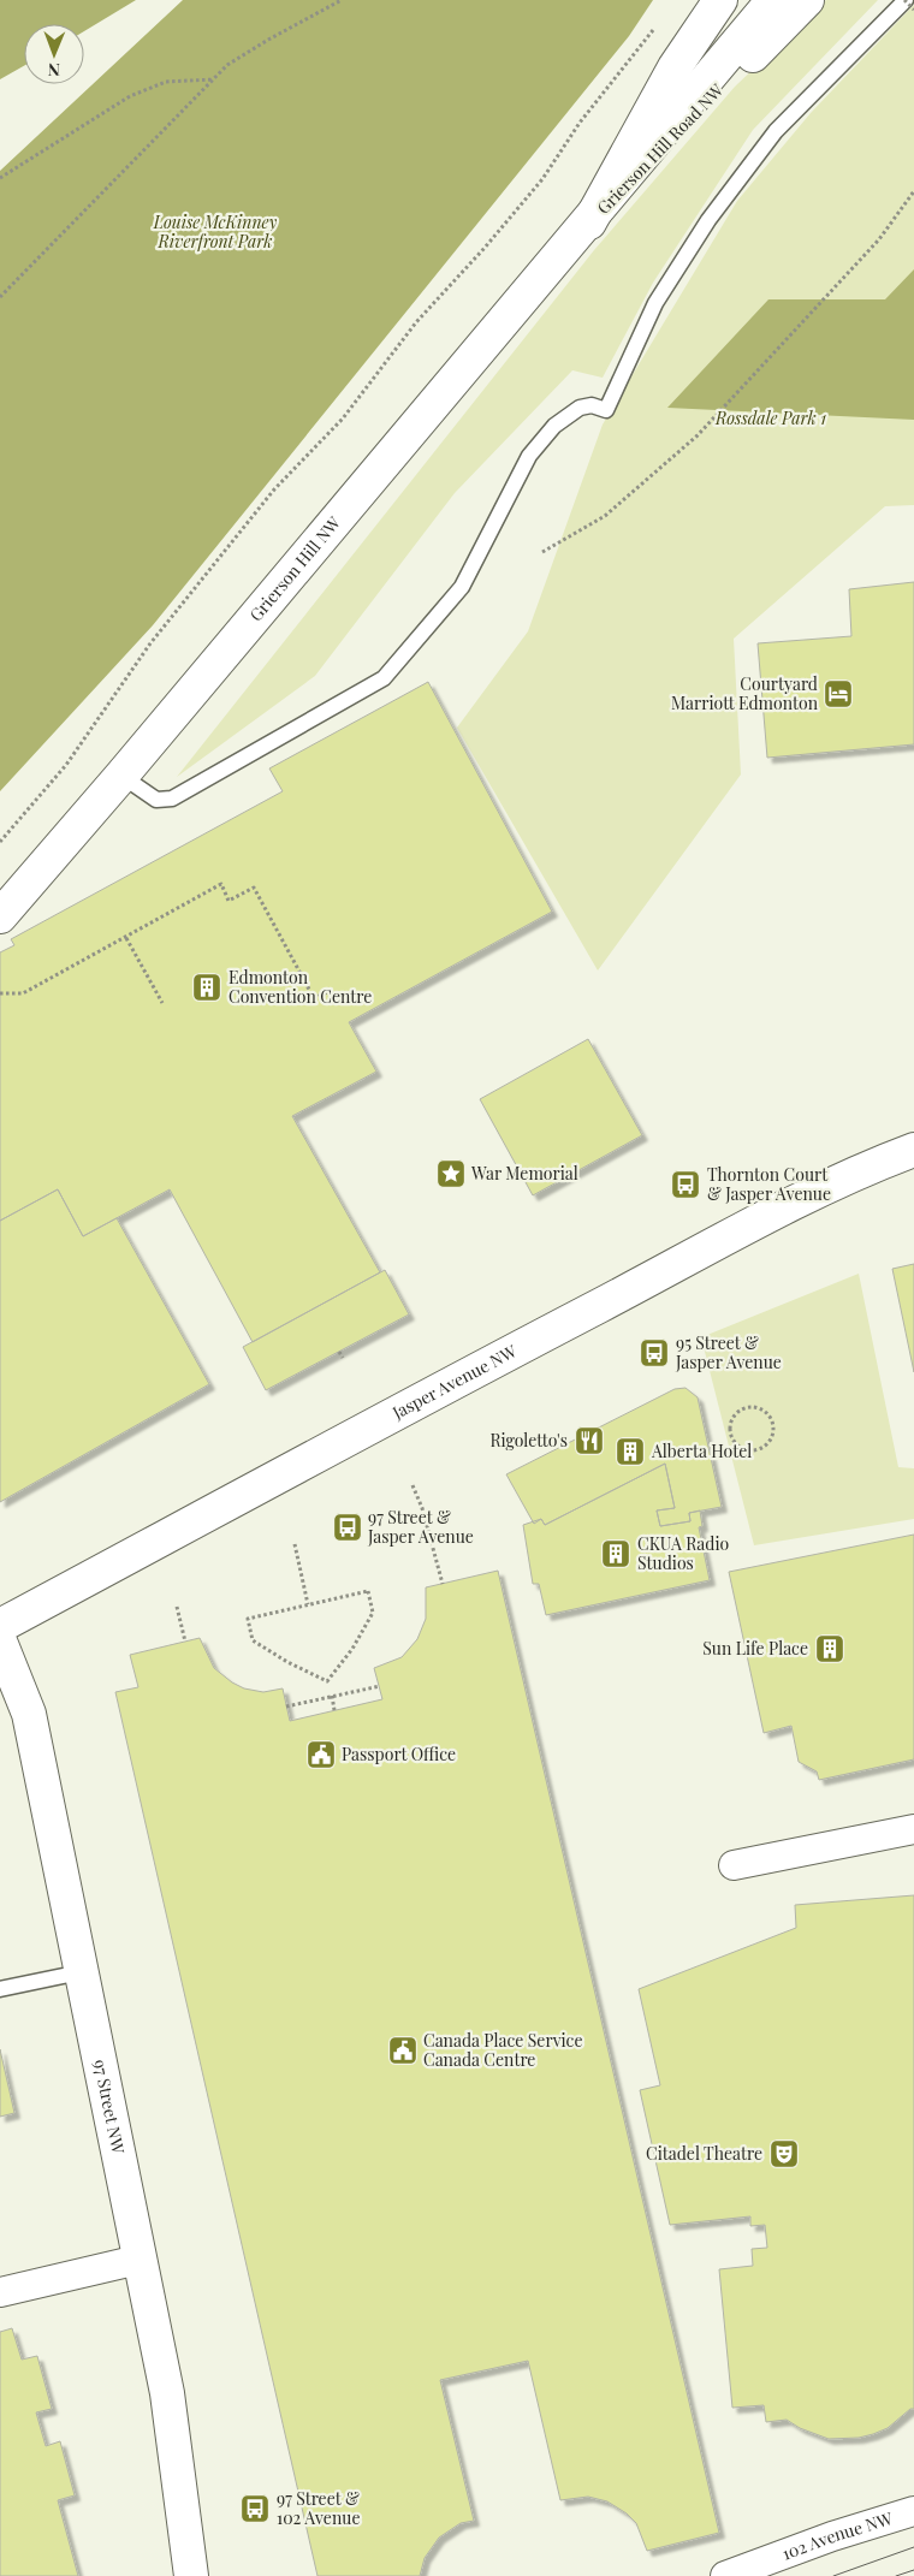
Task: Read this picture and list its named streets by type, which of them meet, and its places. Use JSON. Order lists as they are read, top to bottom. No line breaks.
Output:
{"streets":{"main road":["Grierson Hill Road NW","Grierson Hill NW","Jasper Avenue NW","97 Street NW"],"street":["102 Avenue NW"]},"crossings":[["Grierson Hill Road NW","Grierson Hill NW"]],"parks":["Louise McKinney Riverfront Park","Rossdale Park 1"],"places":{"hotel":["Courtyard Marriott Edmonton"],"building":["Edmonton Convention Centre","Alberta Hotel","CKUA Radio Studios","Sun Life Place"],"place":["War Memorial"],"bus stop":["Thornton Court & Jasper Avenue","95 Street & Jasper Avenue","97 Street & Jasper Avenue","97 Street & 102 Avenue"],"restaurant":["Rigoletto's"],"public building":["Passport Office","Canada Place Service Canada Centre"],"theatre":["Citadel Theatre"]},"north":"bottom"}
